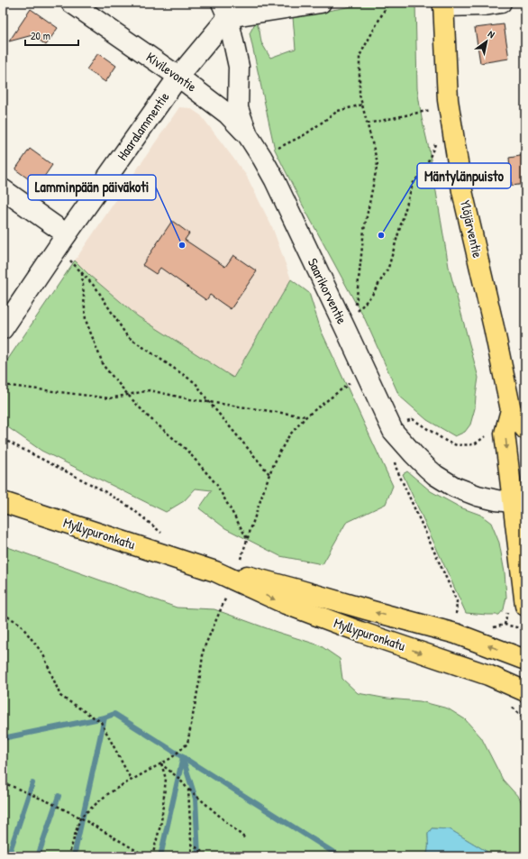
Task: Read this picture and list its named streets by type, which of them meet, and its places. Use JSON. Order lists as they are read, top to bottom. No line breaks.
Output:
{"streets":{"main road":["Ylöjärventie","Myllypuronkatu"],"street":["Kivilevontie","Haaralammentie","Saarikorventie"]},"crossings":[["Kivilevontie","Haaralammentie"],["Kivilevontie","Saarikorventie"],["Haaralammentie","Saarikorventie"],["Ylöjärventie","Saarikorventie"]],"places":["Mäntylänpuisto","Lamminpään päiväkoti"],"scale_bar":"20 m","north":"top right"}
